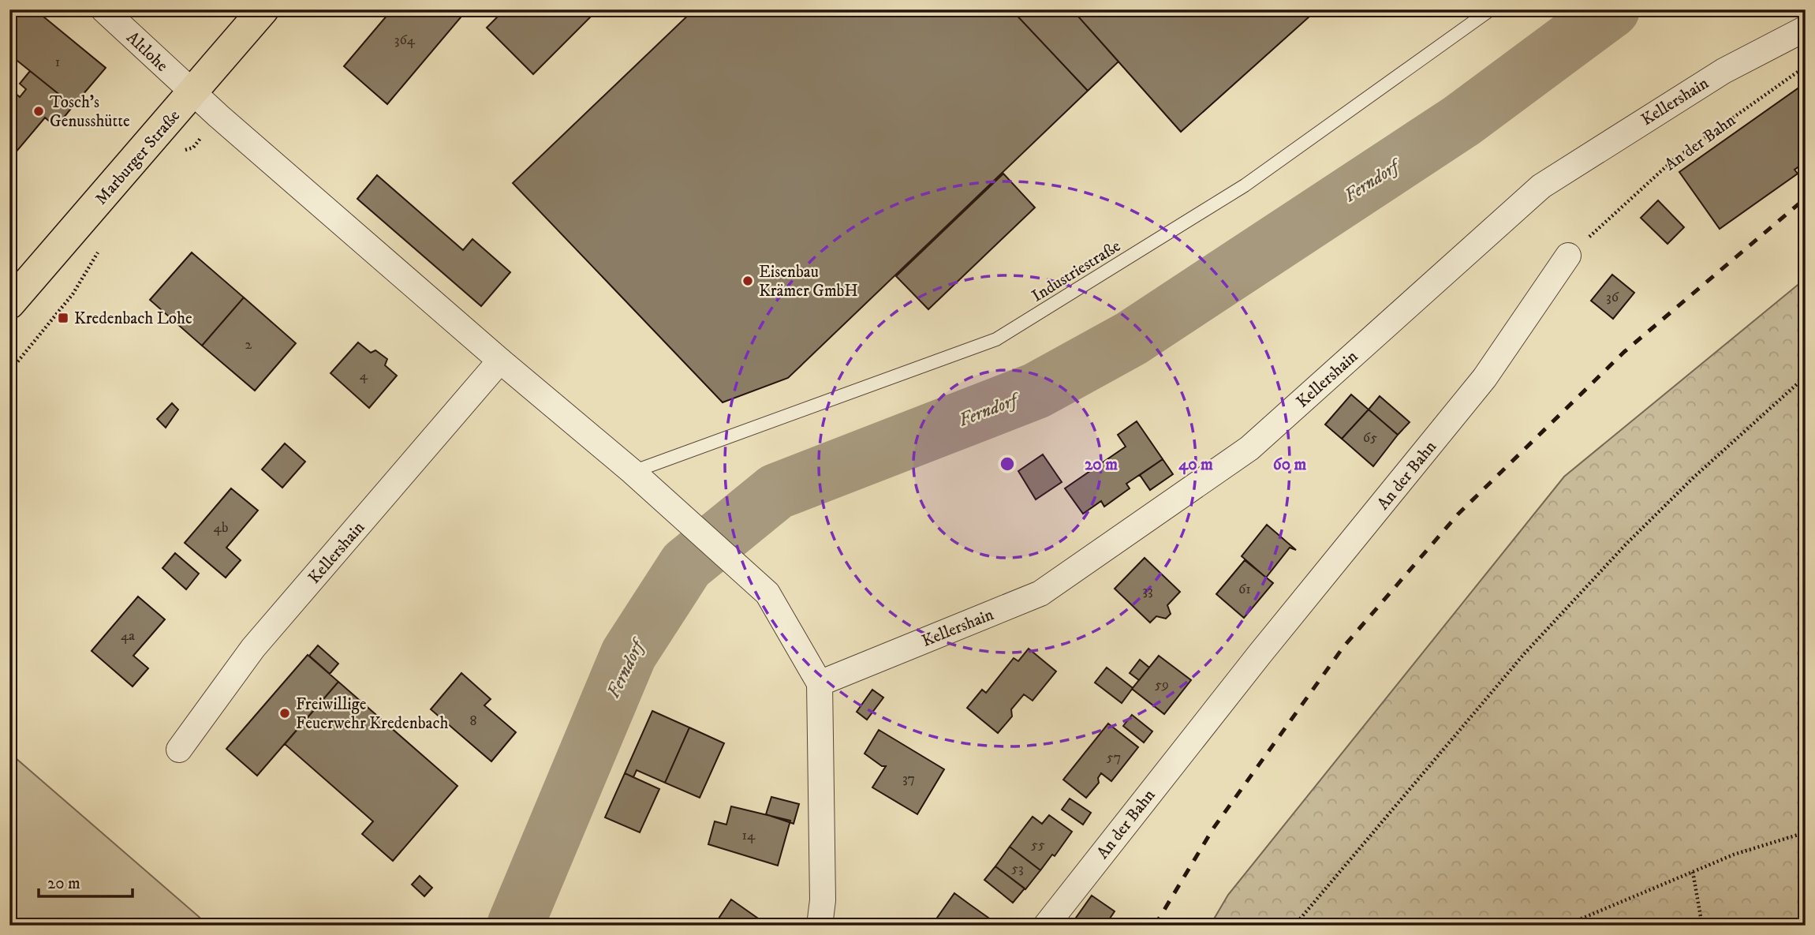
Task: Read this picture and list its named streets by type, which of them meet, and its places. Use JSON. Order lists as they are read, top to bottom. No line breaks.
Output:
{"streets":{"main road":["Marburger Straße"],"street":["Altlohe","Kellershain","An der Bahn"],"lane":["Industriestraße"]},"crossings":[["Altlohe","Marburger Straße"]],"water":["Ferndorf"],"places":{"other":["Tosch's Genusshütte","Eisenbau Krämer GmbH","Freiwillige Feuerwehr Kredenbach"],"transit":["Kredenbach Lohe"]},"house_numbers":["364","1","36","2","4","65","4b","61","33","4a","59","8","57","37","14","55","53"],"scale_bar":"20 m","rings":["20 m","40 m","60 m"]}
